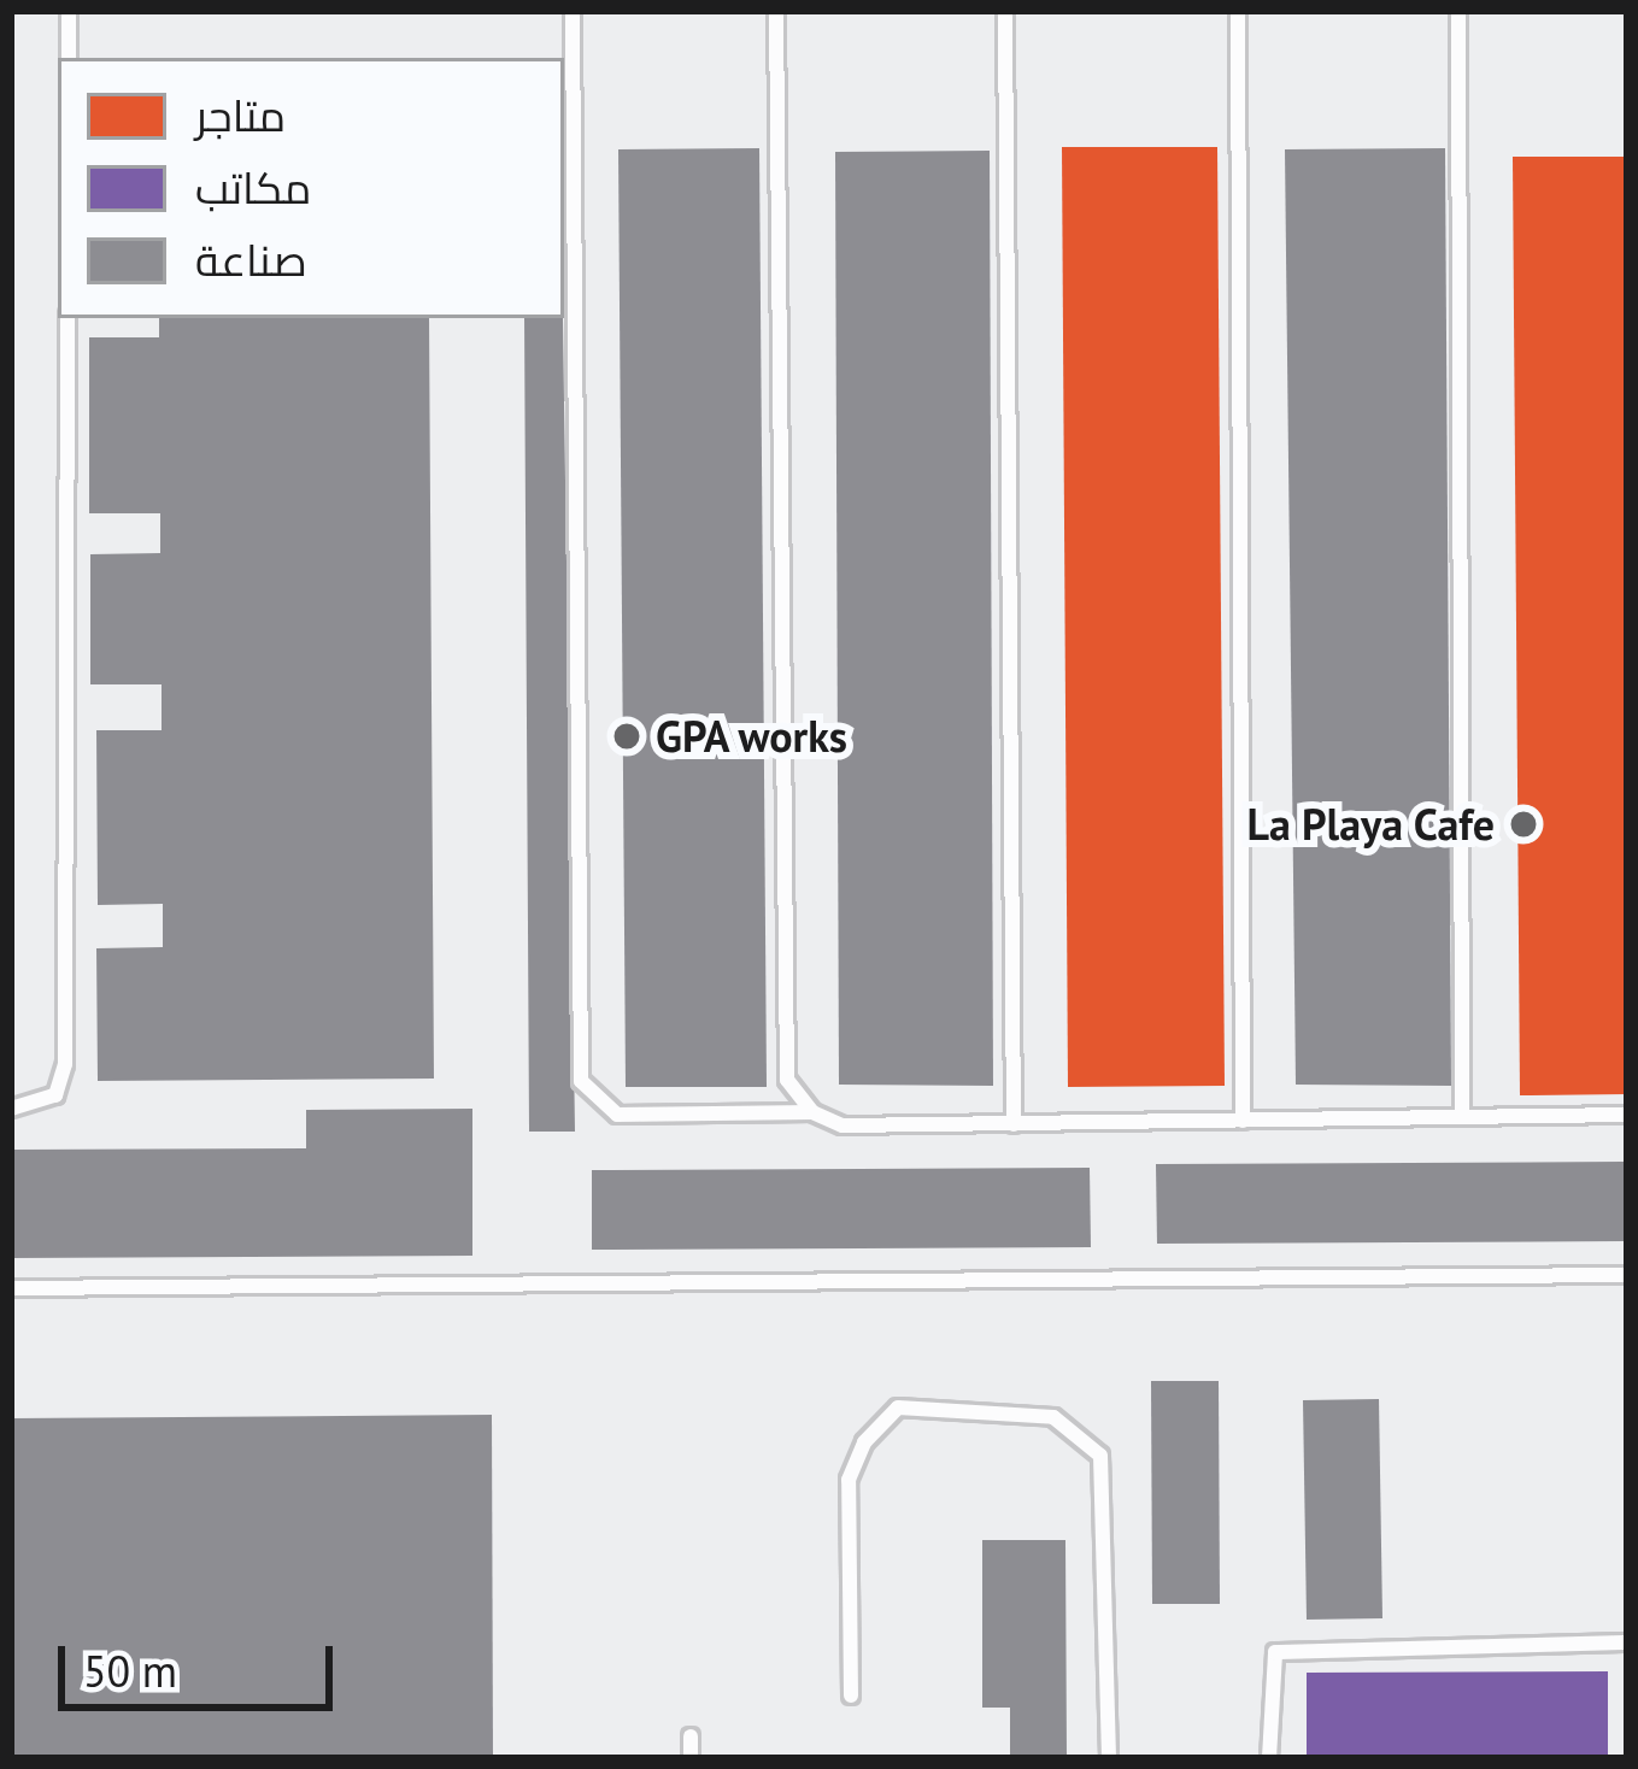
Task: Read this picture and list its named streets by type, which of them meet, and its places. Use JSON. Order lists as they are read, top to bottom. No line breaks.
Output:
{"places":["GPA works","La Playa Cafe"],"legend":["متاجر","مكاتب","صناعة"],"scale_bar":"50 m"}
